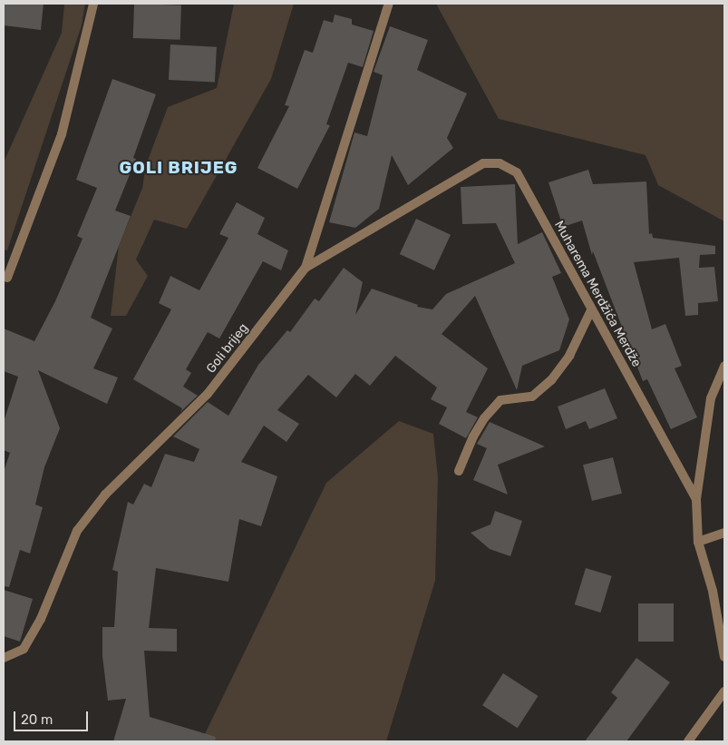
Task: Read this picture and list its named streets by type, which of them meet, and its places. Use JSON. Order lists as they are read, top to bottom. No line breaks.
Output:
{"streets":{"street":["Muharema Merdžića Merdže","Goli brijeg"]},"crossings":[["Muharema Merdžića Merdže","Goli brijeg"]],"districts":["GOLI BRIJEG"],"scale_bar":"20 m"}
